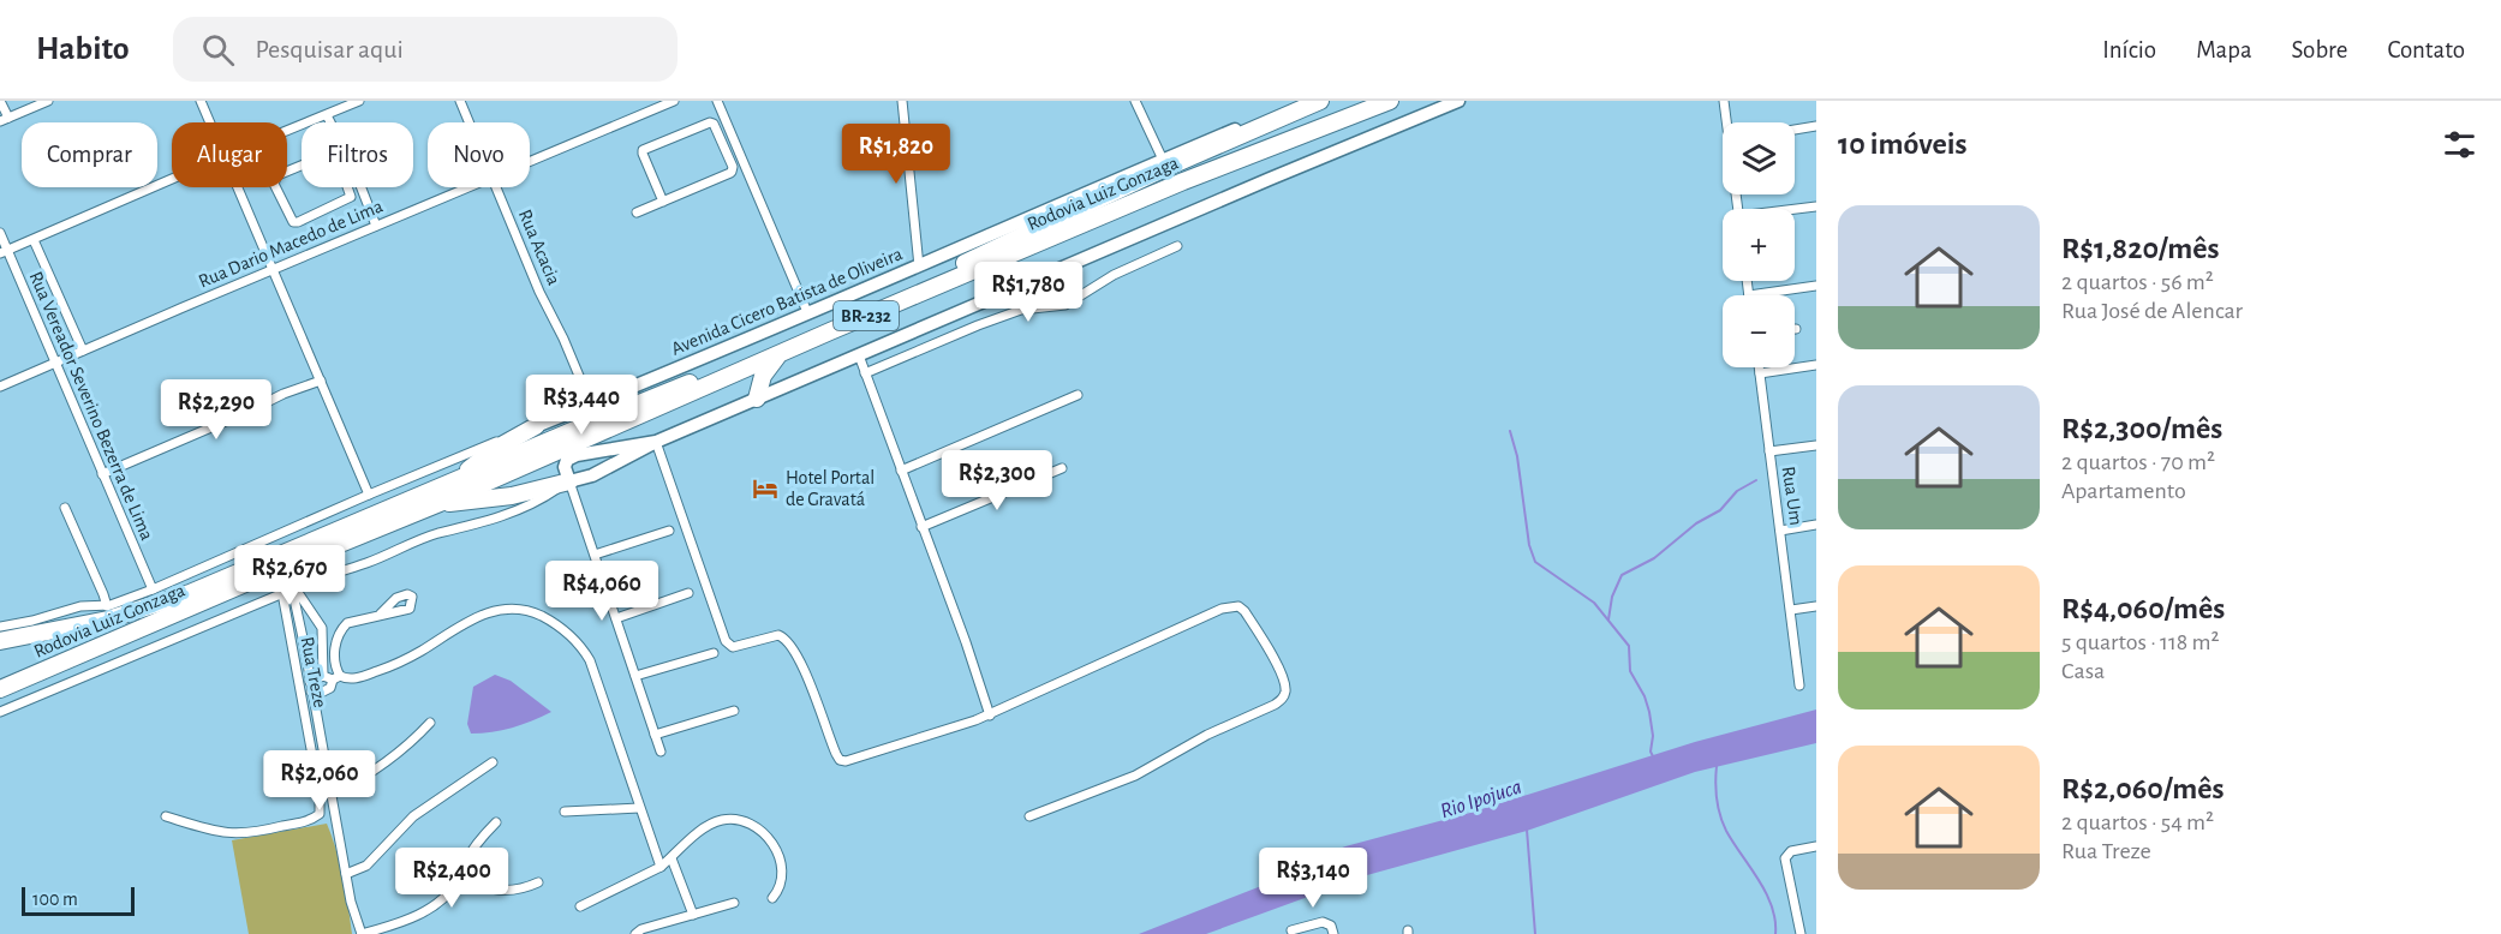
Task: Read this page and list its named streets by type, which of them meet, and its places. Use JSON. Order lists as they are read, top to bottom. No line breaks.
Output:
{"streets":{"highway":["Rodovia Luiz Gonzaga","BR-232"],"main road":["Avenida Cicero Batista de Oliveira"],"street":["Rua Dario Macedo de Lima","Rua Acacia","Rua Vereador Severino Bezerra de Lima","Rua Um","Rua Treze"]},"crossings":[["Rua Dario Macedo de Lima","Rua Vereador Severino Bezerra de Lima"],["Rua Acacia","Avenida Cicero Batista de Oliveira"],["Avenida Cicero Batista de Oliveira","Rua Vereador Severino Bezerra de Lima"]],"water":["Rio Ipojuca"],"places":{"hotel":["Hotel Portal de Gravatá"]},"scale_bar":"100 m","page":{"header":"Habito","search":"Pesquisar aqui","nav":["Início","Mapa","Sobre","Contato"],"heading":"10 imóveis","map_buttons":["+","−"],"chip":["Comprar","Alugar","Filtros","Novo"],"price":["R$1,820","R$1,780","R$3,440","R$2,290","R$2,300","R$2,670","R$4,060","R$2,060","R$2,400","R$3,140"],"list":[{"name":"R$1,820/mês","note":"2 quartos · 56 m² · Rua José de Alencar"},{"name":"R$2,300/mês","note":"2 quartos · 70 m² · Apartamento"},{"name":"R$4,060/mês","note":"5 quartos · 118 m² · Casa"},{"name":"R$2,060/mês","note":"2 quartos · 54 m² · Rua Treze"}],"scale":"100 m"}}
